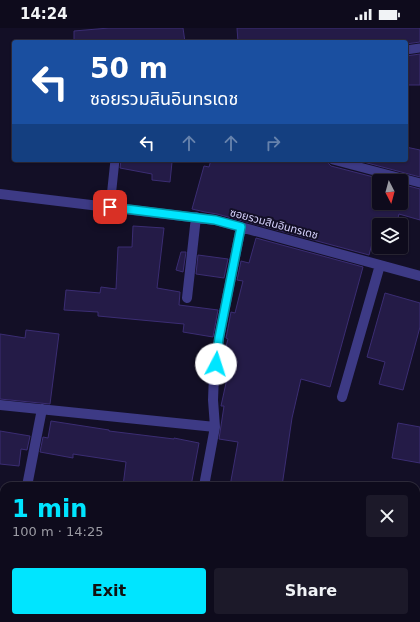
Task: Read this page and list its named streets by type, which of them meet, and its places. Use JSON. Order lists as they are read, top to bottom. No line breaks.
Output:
{"streets":{"street":["ซอยรวมสินอินทรเดช"]},"north":"bottom","page":{"status":"14:24","turn":["50 m","ซอยรวมสินอินทรเดช"],"heading":["1 min","100 m · 14:25"],"buttons":["Exit","Share"]}}
